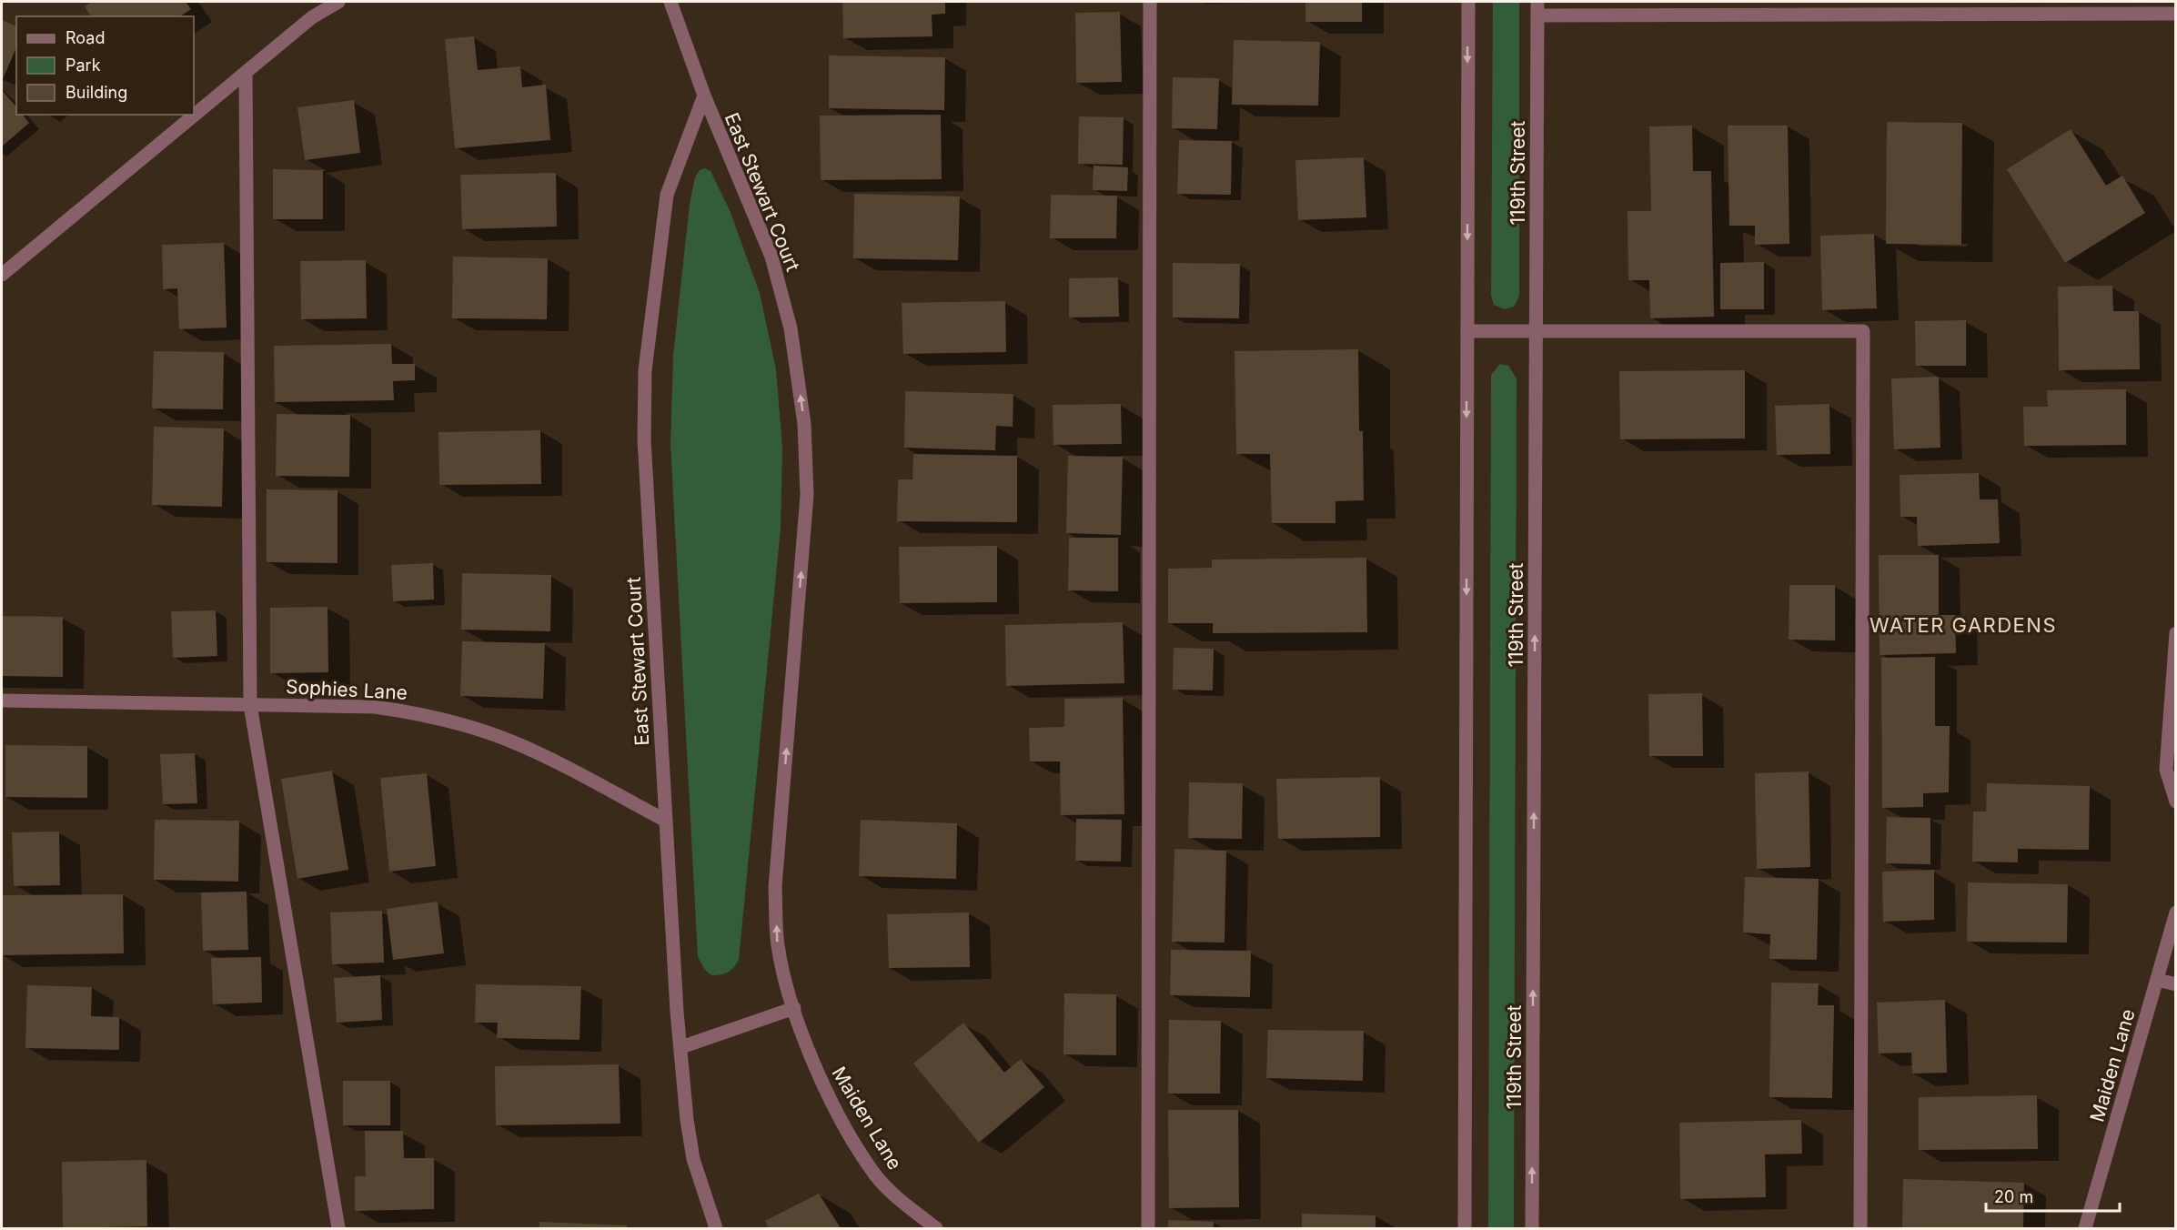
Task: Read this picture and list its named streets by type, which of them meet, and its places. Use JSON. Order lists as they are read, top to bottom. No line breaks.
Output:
{"streets":{"street":["119th Street","East Stewart Court","Sophies Lane","Maiden Lane"]},"crossings":[["East Stewart Court","Sophies Lane"],["East Stewart Court","Maiden Lane"]],"districts":["WATER GARDENS"],"legend":["Road","Park","Building"],"scale_bar":"20 m"}
